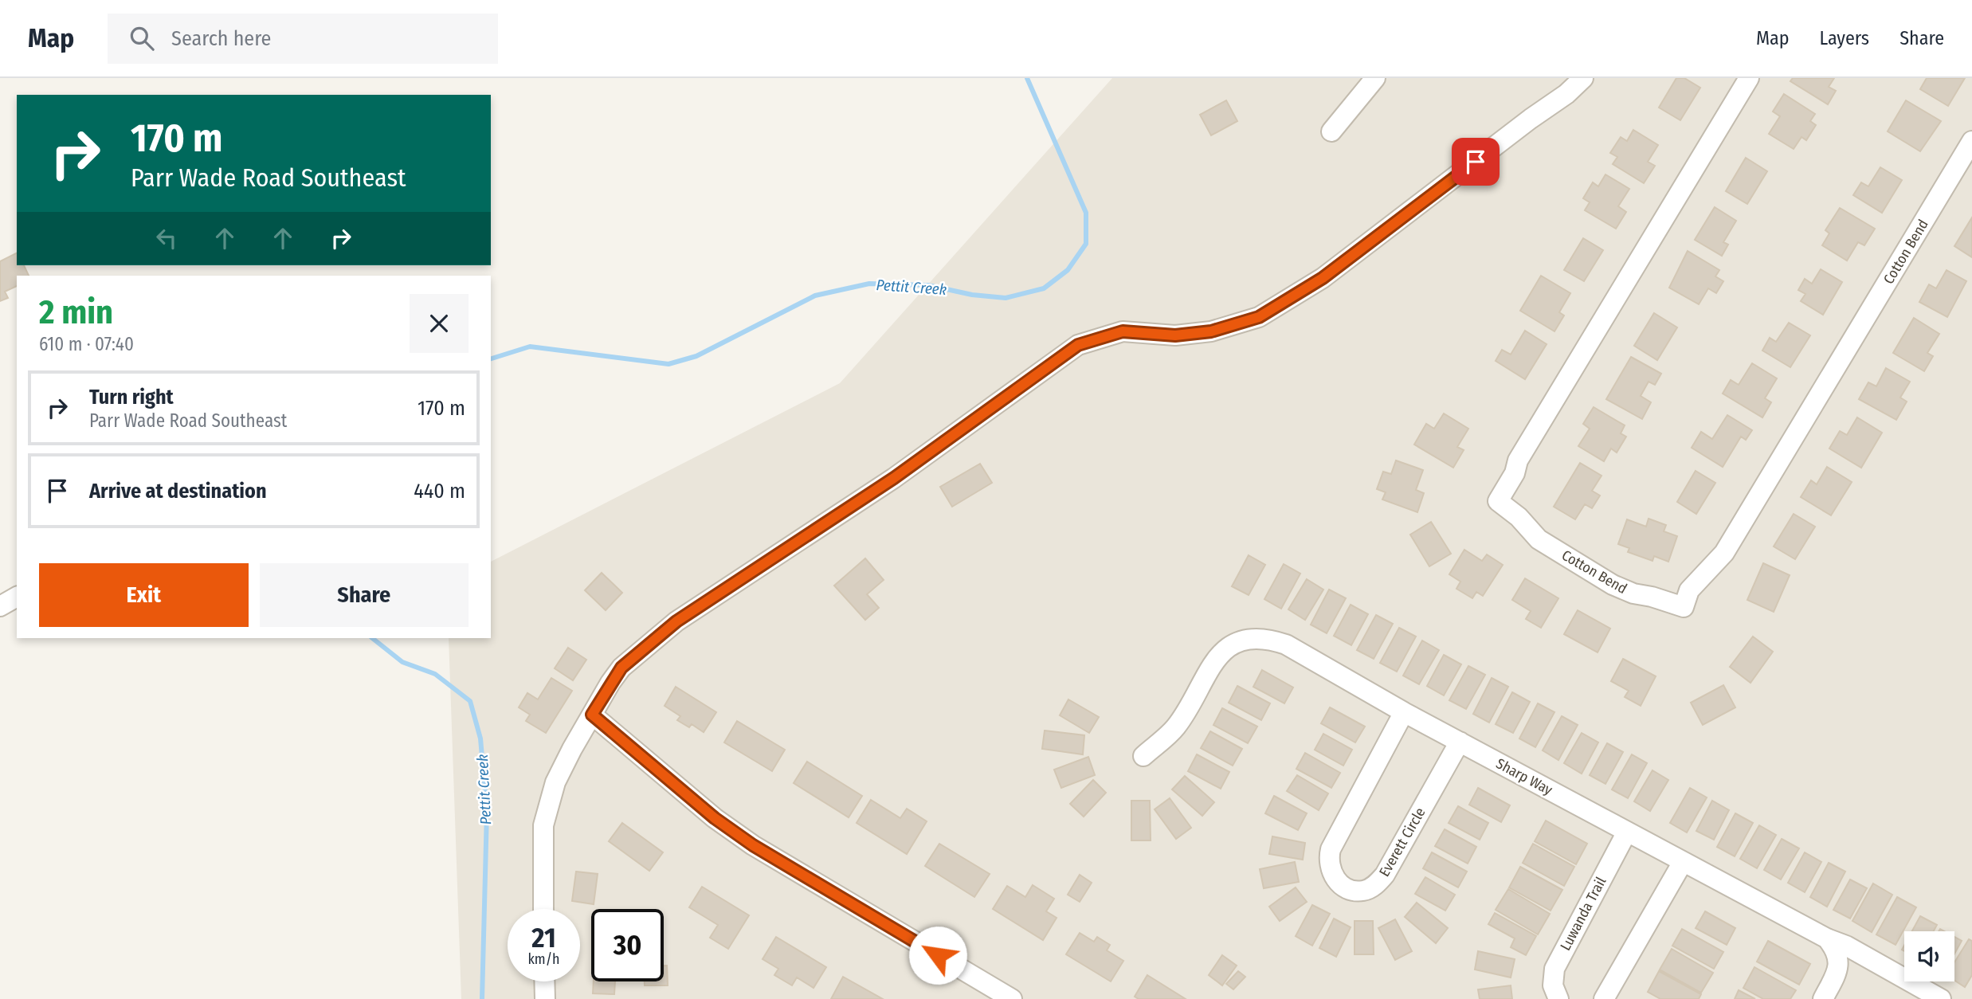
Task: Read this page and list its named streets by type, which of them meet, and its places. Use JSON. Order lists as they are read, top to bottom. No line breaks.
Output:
{"streets":{"street":["Cotton Bend","Sharp Way","Everett Circle","Luwanda Trail"]},"crossings":[["Sharp Way","Everett Circle"],["Sharp Way","Luwanda Trail"]],"water":["Pettit Creek"],"page":{"header":"Map","search":"Search here","nav":["Map","Layers","Share"],"turn":["170 m","Parr Wade Road Southeast"],"heading":["2 min","610 m · 07:40"],"list":[{"name":"Turn right","note":"Parr Wade Road Southeast","value":"170 m"},{"name":"Arrive at destination","value":"440 m"}],"buttons":["Exit","Share"],"speed":"21 km/h","limit":"30"}}
